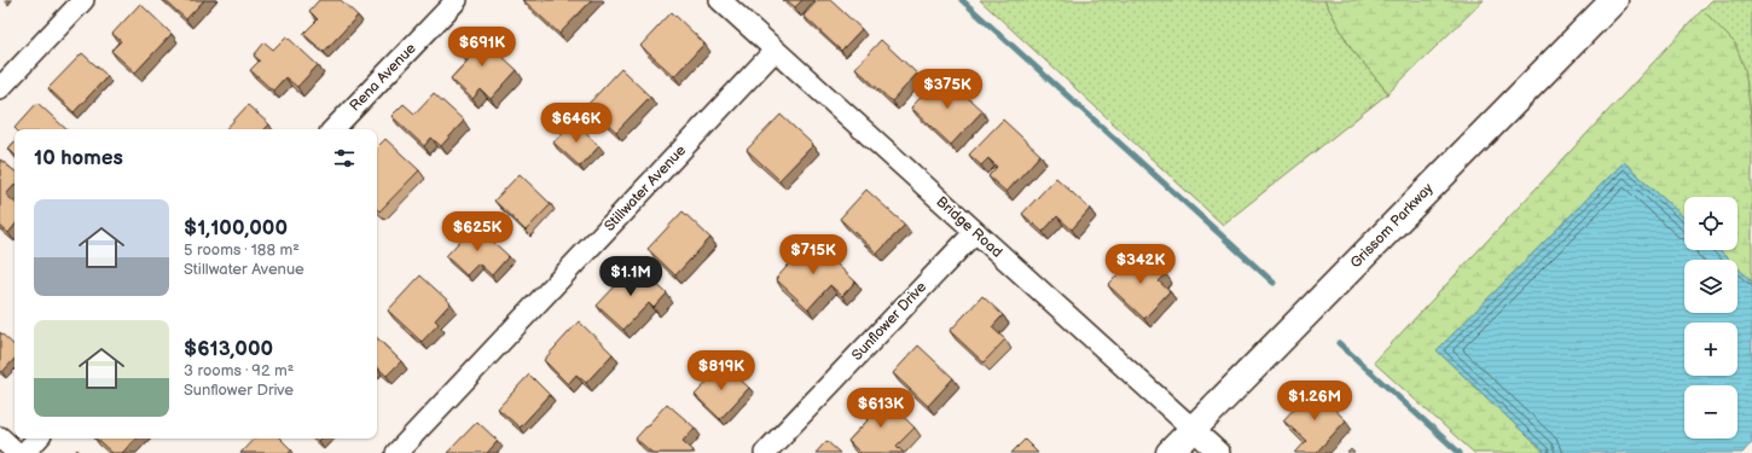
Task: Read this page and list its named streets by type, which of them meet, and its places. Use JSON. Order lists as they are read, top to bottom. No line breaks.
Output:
{"streets":{"main road":["Grissom Parkway"],"street":["Rena Avenue","Stillwater Avenue","Bridge Road","Sunflower Drive"]},"crossings":[["Stillwater Avenue","Bridge Road"],["Grissom Parkway","Bridge Road"],["Bridge Road","Sunflower Drive"]],"page":{"price":["$691K","$375K","$646K","$625K","$715K","$342K","$1.1M","$819K","$1.26M","$613K"],"heading":"10 homes","list":[{"name":"$1,100,000","note":"5 rooms · 188 m² · Stillwater Avenue"},{"name":"$613,000","note":"3 rooms · 92 m² · Sunflower Drive"}],"map_buttons":["+","−"]}}
